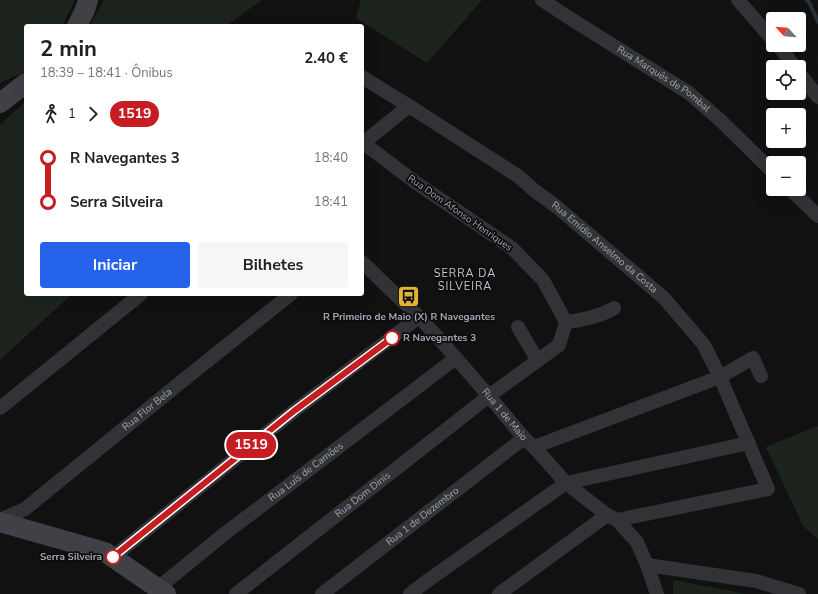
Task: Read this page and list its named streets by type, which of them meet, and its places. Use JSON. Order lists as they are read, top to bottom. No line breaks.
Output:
{"streets":{"street":["Rua Marquês de Pombal","Rua Dom Afonso Henriques","Rua Emídio Anselmo da Costa","Rua Flor Bela","Rua 1 de Maio","Rua Luís de Camões","Rua Dom Dinis","Rua 1 de Dezembro"]},"crossings":[["Rua Emídio Anselmo da Costa","Rua 1 de Maio"],["Rua Emídio Anselmo da Costa","Rua 1 de Dezembro"],["Rua 1 de Maio","Rua Luís de Camões"],["Rua 1 de Maio","Rua Dom Dinis"],["Rua 1 de Maio","Rua 1 de Dezembro"]],"districts":["SERRA DA SILVEIRA"],"places":{"bus stop":["R Primeiro de Maio (X) R Navegantes"],"other":["R Navegantes 3","Serra Silveira"]},"lines":["bus line 1519"],"north":"top left","page":{"on_map":"1519","map_buttons":["+","−"],"heading":["2 min","18:39 – 18:41 · Ônibus","2.40 €"],"legs":["1","1519"],"list":[{"name":"R Navegantes 3","value":"18:40"},{"name":"Serra Silveira","value":"18:41"}],"buttons":["Iniciar","Bilhetes"]}}
